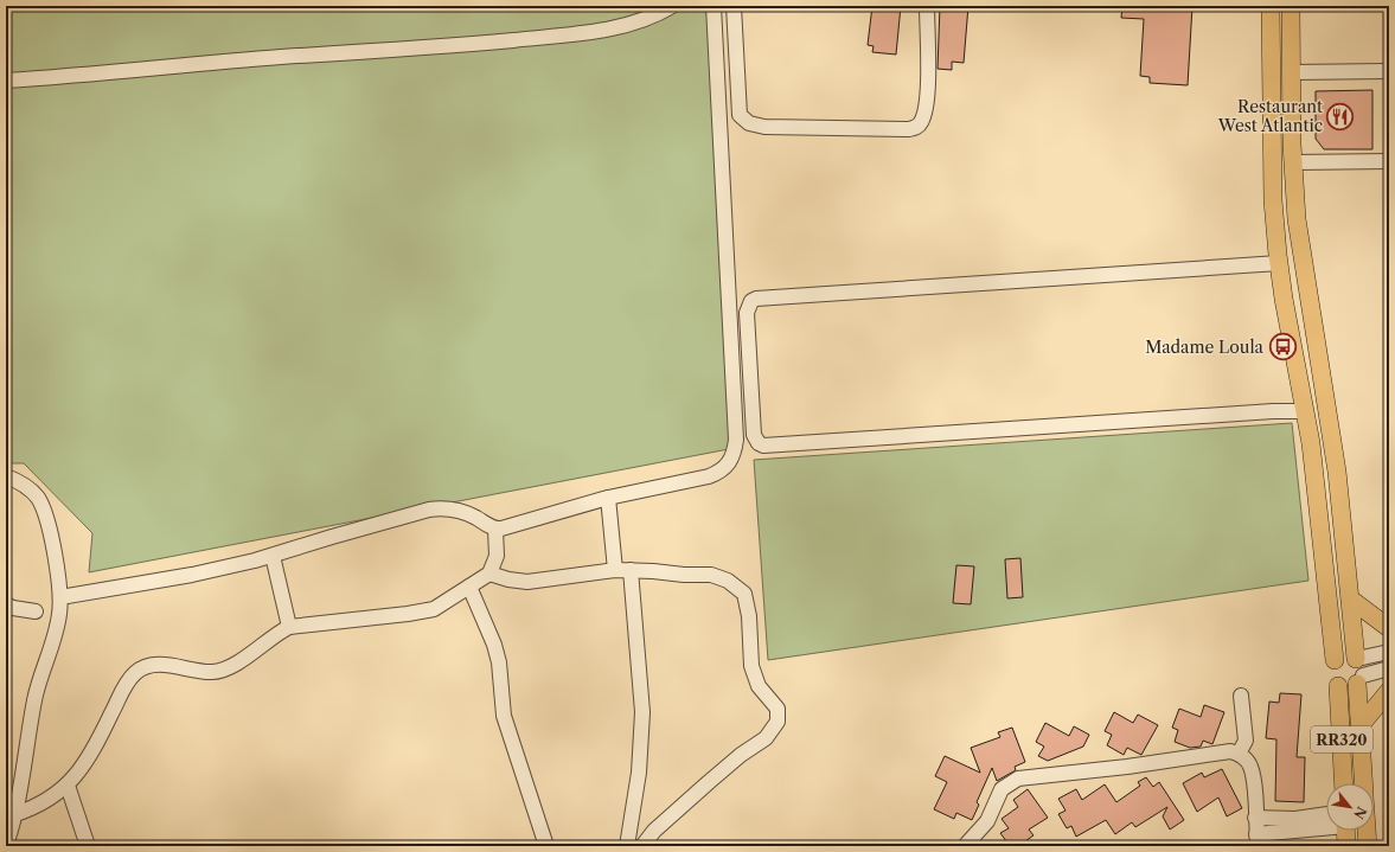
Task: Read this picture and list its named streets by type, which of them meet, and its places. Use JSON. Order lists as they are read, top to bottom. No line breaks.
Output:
{"streets":{"main road":["RR320"]},"places":{"restaurant":["Restaurant West Atlantic"],"bus stop":["Madame Loula"]},"north":"bottom right"}
